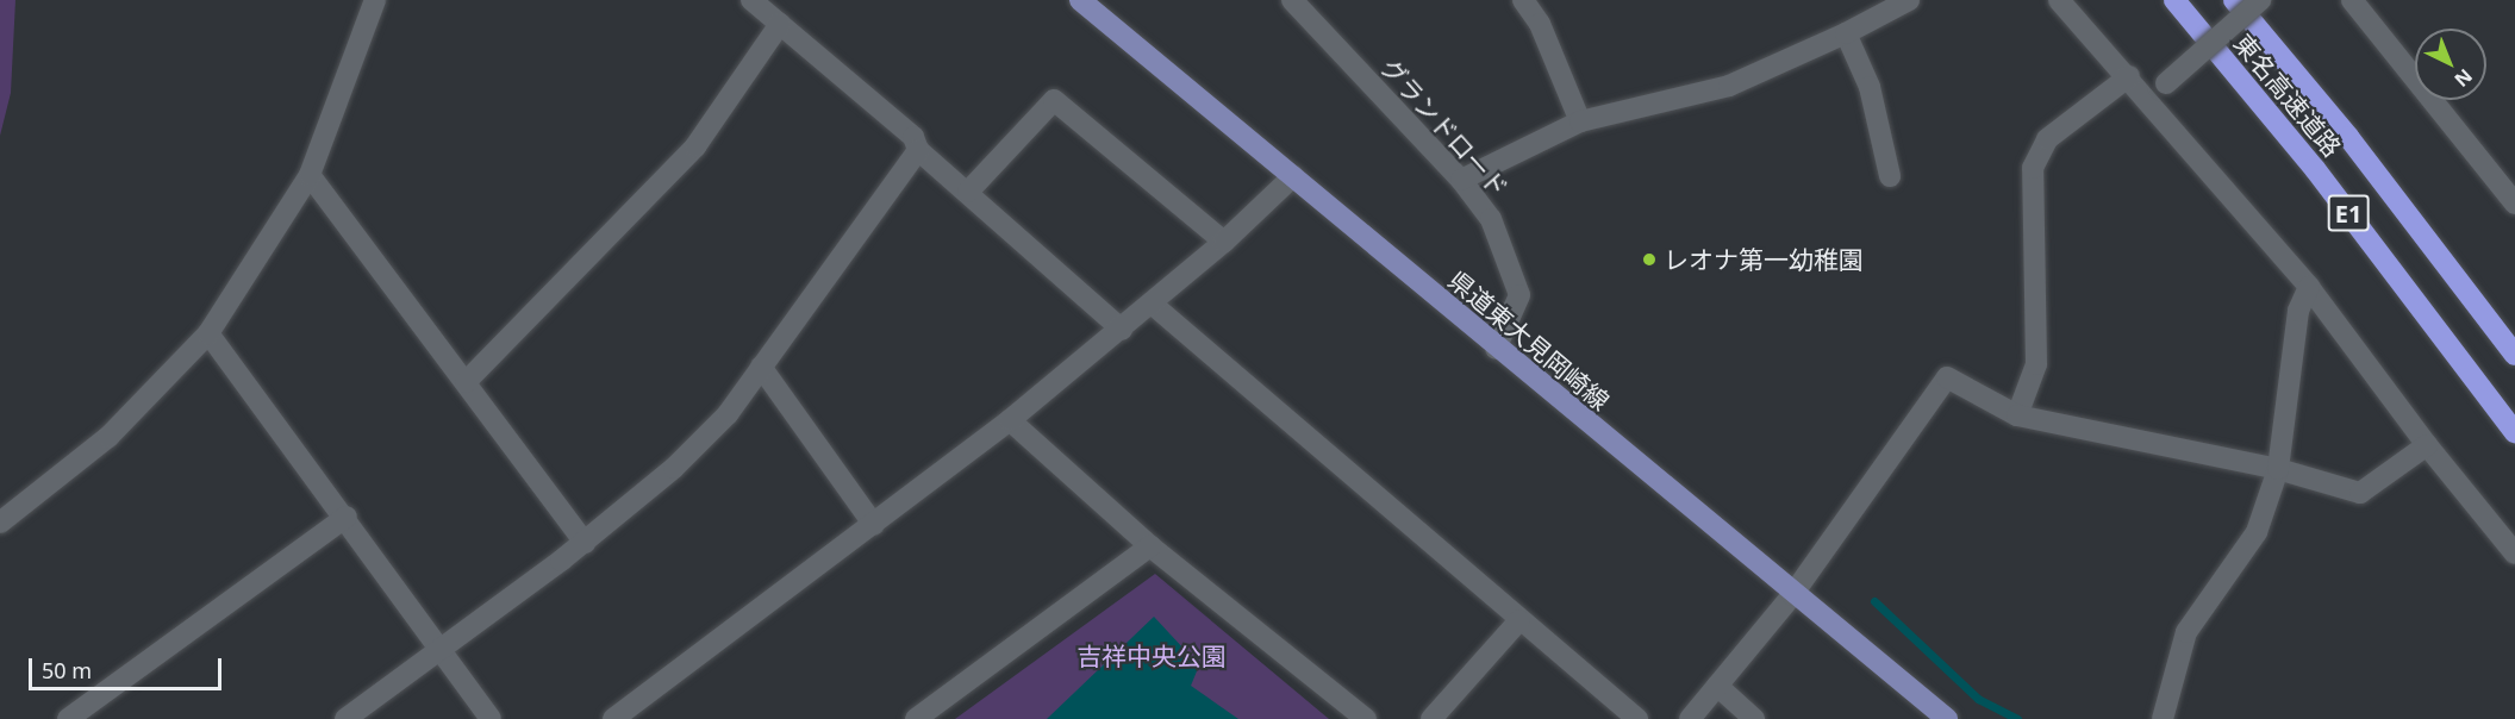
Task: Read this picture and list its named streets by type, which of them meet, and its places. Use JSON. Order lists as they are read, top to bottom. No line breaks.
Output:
{"streets":{"highway":["東名高速道路","E1"],"main road":["県道東大見岡崎線"],"street":["グランドロード"]},"crossings":[["グランドロード","県道東大見岡崎線"]],"parks":["吉祥中央公園"],"places":["レオナ第一幼稚園"],"scale_bar":"50 m","north":"bottom right"}
